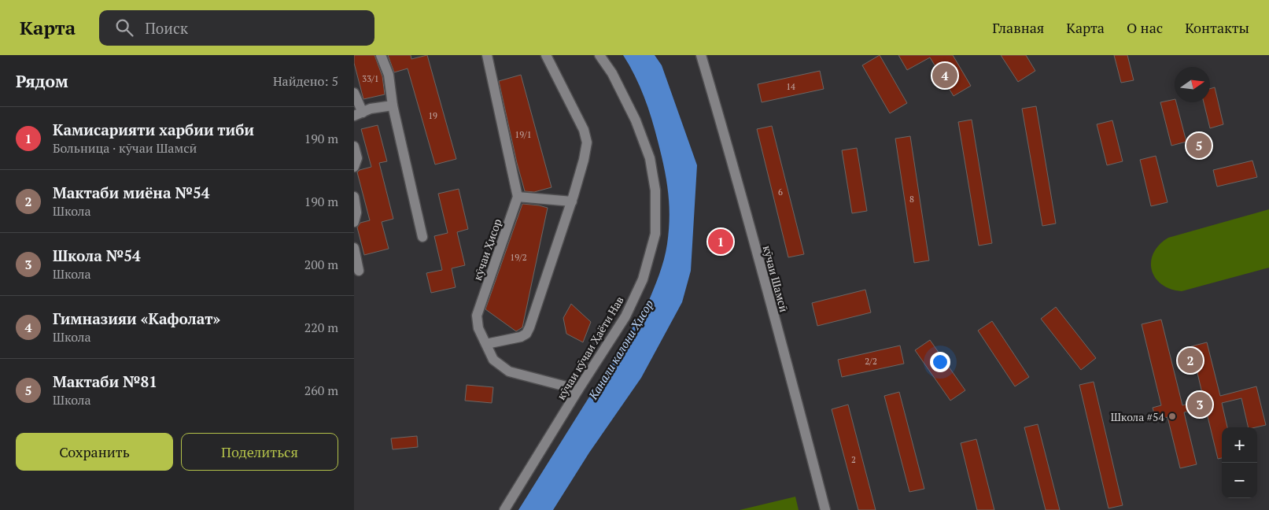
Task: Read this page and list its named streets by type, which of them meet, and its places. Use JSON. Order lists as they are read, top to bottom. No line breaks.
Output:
{"streets":{"street":["кӯчаи Ҳисор","кӯчаи Шамсӣ","кӯчаи кӯчаи Ҳаёти Нав"]},"crossings":[["кӯчаи Ҳисор","кӯчаи кӯчаи Ҳаёти Нав"]],"water":["Канали калони Ҳисор"],"places":["Школа #54"],"house_numbers":["33/1","14","19","19/1","6","8","19/2","2/2","2"],"north":"right","page":{"header":"Карта","search":"Поиск","nav":["Главная","Карта","О нас","Контакты"],"heading":["Рядом","Найдено: 5"],"pins":["4","5","1","2","3"],"list":[{"mark":"1","name":"Камисарияти харбии тиби","note":"Больница · кӯчаи Шамсӣ","value":"190 m"},{"mark":"2","name":"Мактаби миёна №54","note":"Школа","value":"190 m"},{"mark":"3","name":"Школа №54","note":"Школа","value":"200 m"},{"mark":"4","name":"Гимназияи «Кафолат»","note":"Школа","value":"220 m"},{"mark":"5","name":"Мактаби №81","note":"Школа","value":"260 m"}],"buttons":["Сохранить","Поделиться"],"map_buttons":["+","−"]}}
